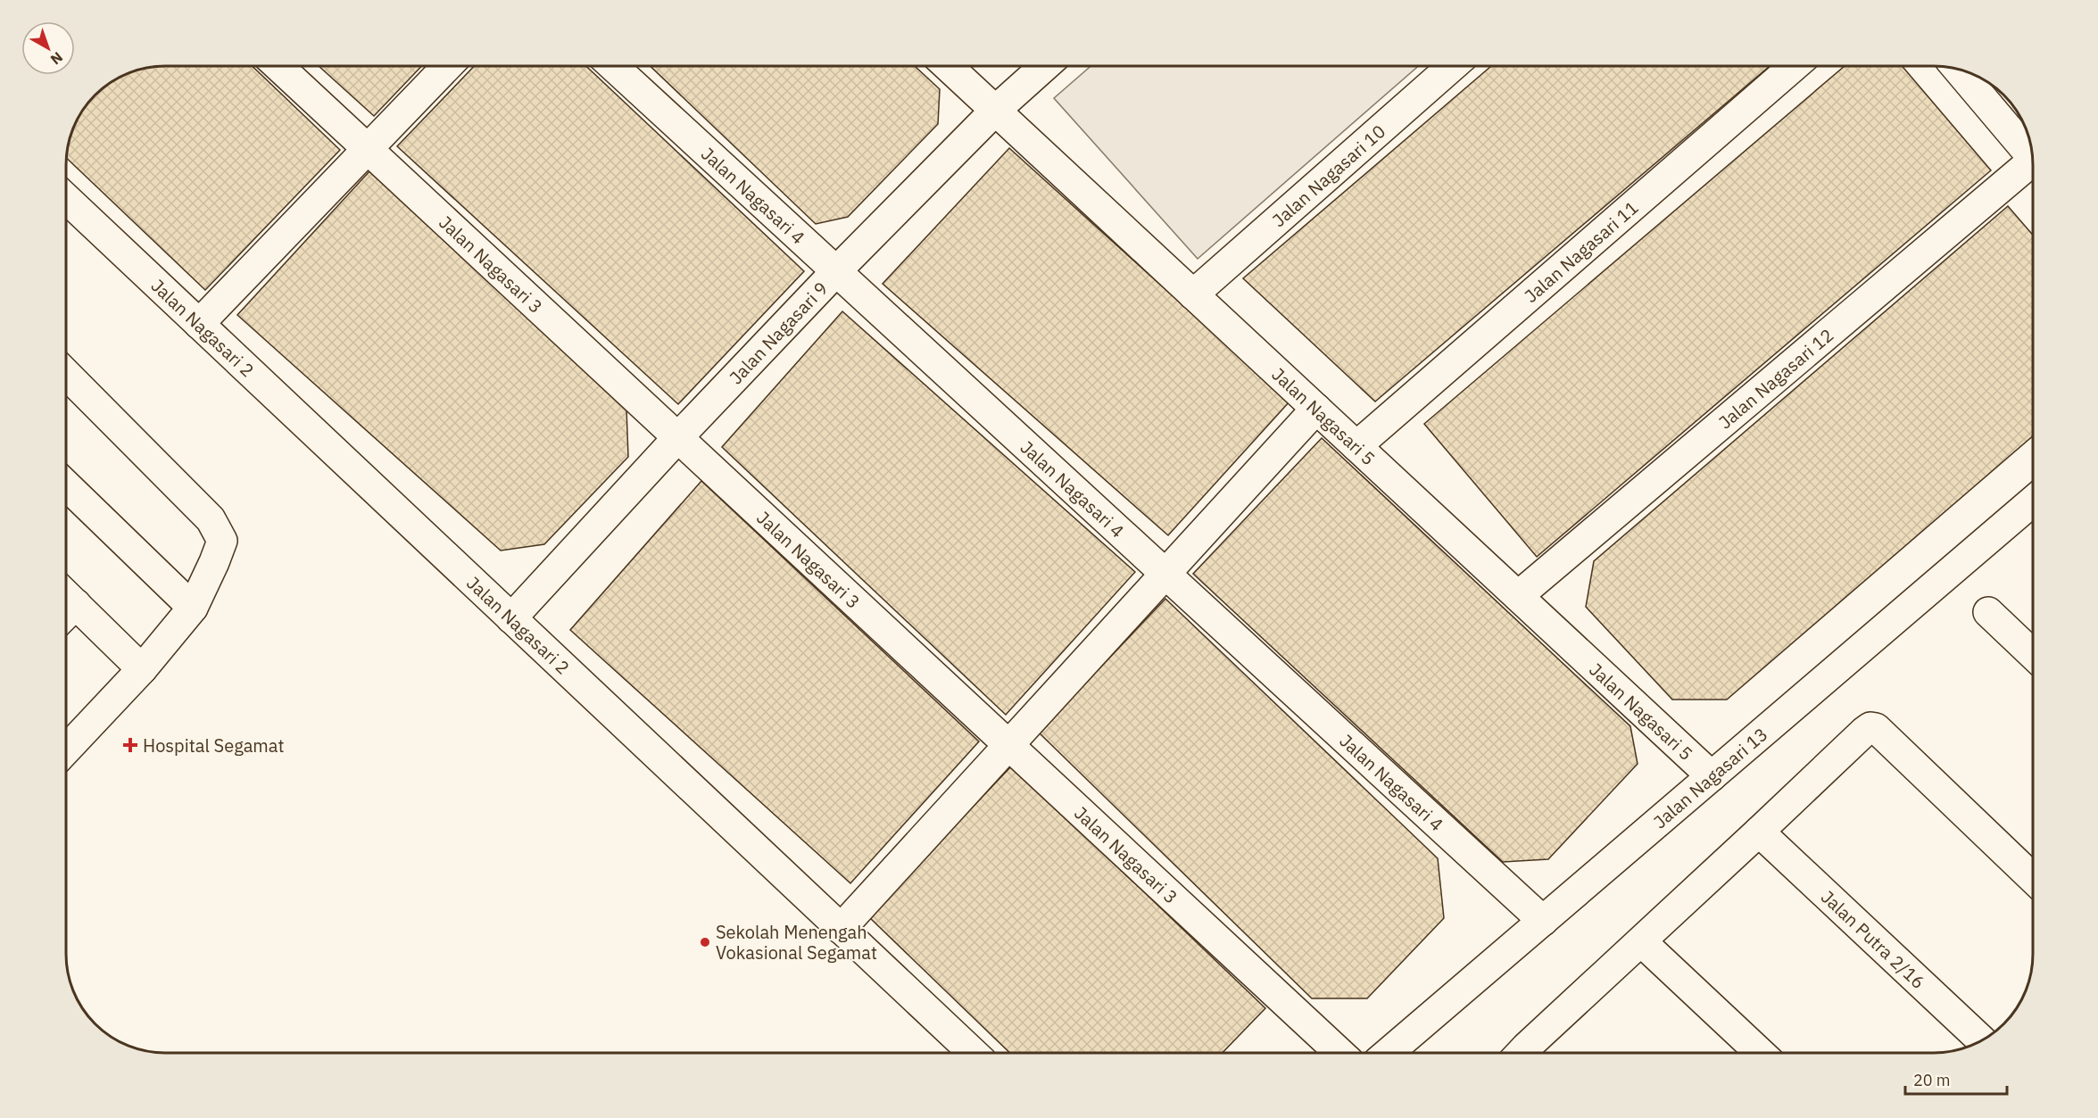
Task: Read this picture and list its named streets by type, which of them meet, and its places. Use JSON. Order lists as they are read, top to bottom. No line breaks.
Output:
{"streets":{"street":["Jalan Nagasari 10","Jalan Nagasari 4","Jalan Nagasari 11","Jalan Nagasari 3","Jalan Nagasari 2","Jalan Nagasari 9","Jalan Nagasari 12","Jalan Nagasari 5","Jalan Nagasari 13","Jalan Putra 2/16"]},"crossings":[["Jalan Nagasari 10","Jalan Nagasari 5"],["Jalan Nagasari 4","Jalan Nagasari 9"],["Jalan Nagasari 4","Jalan Nagasari 13"],["Jalan Nagasari 11","Jalan Nagasari 5"],["Jalan Nagasari 3","Jalan Nagasari 9"],["Jalan Nagasari 2","Jalan Nagasari 9"],["Jalan Nagasari 9","Jalan Nagasari 5"],["Jalan Nagasari 12","Jalan Nagasari 5"],["Jalan Nagasari 5","Jalan Nagasari 13"]],"places":{"health":["Hospital Segamat"],"other":["Sekolah Menengah Vokasional Segamat"]},"scale_bar":"20 m","north":"bottom right"}
